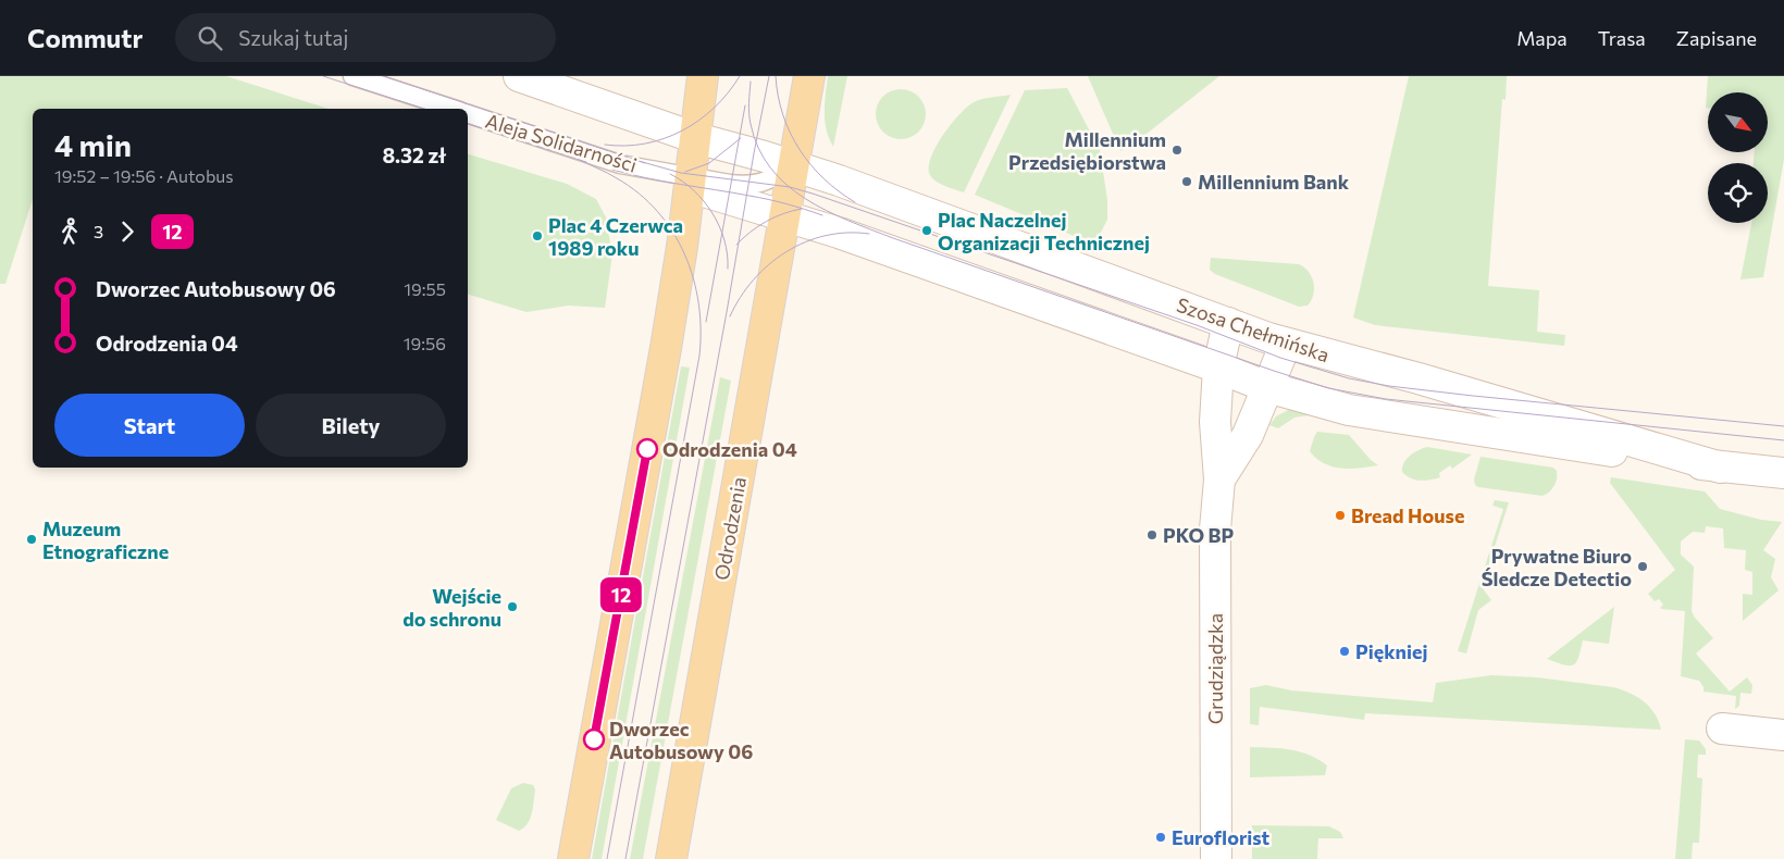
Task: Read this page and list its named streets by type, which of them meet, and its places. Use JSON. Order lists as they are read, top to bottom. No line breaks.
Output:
{"streets":{"main road":["Odrodzenia"],"street":["Szosa Chełmińska","Grudziądzka"],"lane":["Aleja Solidarności"]},"crossings":[["Aleja Solidarności","Szosa Chełmińska"],["Szosa Chełmińska","Odrodzenia"],["Szosa Chełmińska","Grudziądzka"]],"places":["Millennium Przedsiębiorstwa","Millennium Bank","Plac Naczelnej Organizacji Technicznej","Plac 4 Czerwca 1989 roku","Odrodzenia 04","Bread House","PKO BP","Muzeum Etnograficzne","Prywatne Biuro Śledcze Detectio","Wejście do schronu","Piękniej","Dworzec Autobusowy 06","Euroflorist"],"lines":["bus line 12"],"north":"bottom right","page":{"header":"Commutr","search":"Szukaj tutaj","nav":["Mapa","Trasa","Zapisane"],"on_map":"12","heading":["4 min","19:52 – 19:56 · Autobus","8.32 zł"],"legs":["3","12"],"list":[{"name":"Dworzec Autobusowy 06","value":"19:55"},{"name":"Odrodzenia 04","value":"19:56"}],"buttons":["Start","Bilety"]}}
